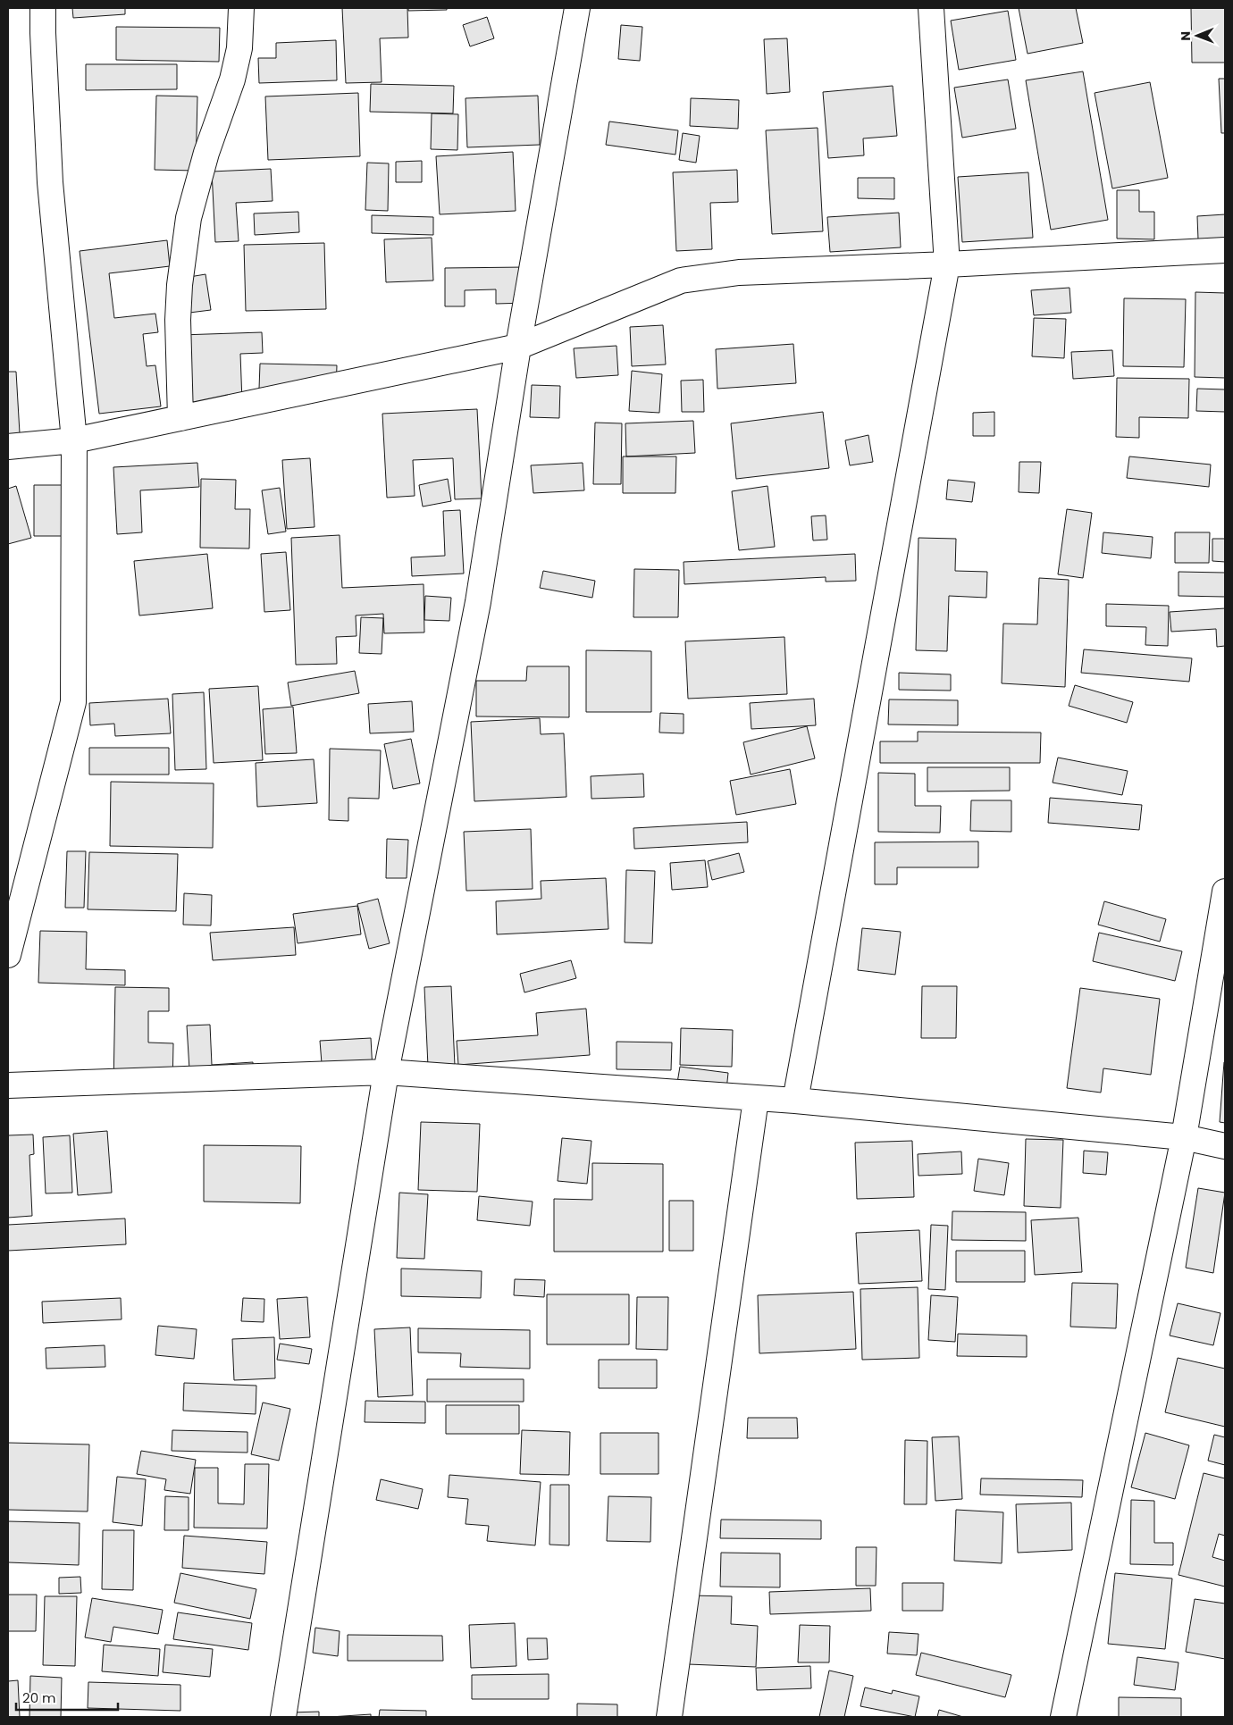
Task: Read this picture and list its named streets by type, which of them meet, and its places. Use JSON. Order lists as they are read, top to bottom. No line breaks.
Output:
{"scale_bar":"20 m","north":"left"}
